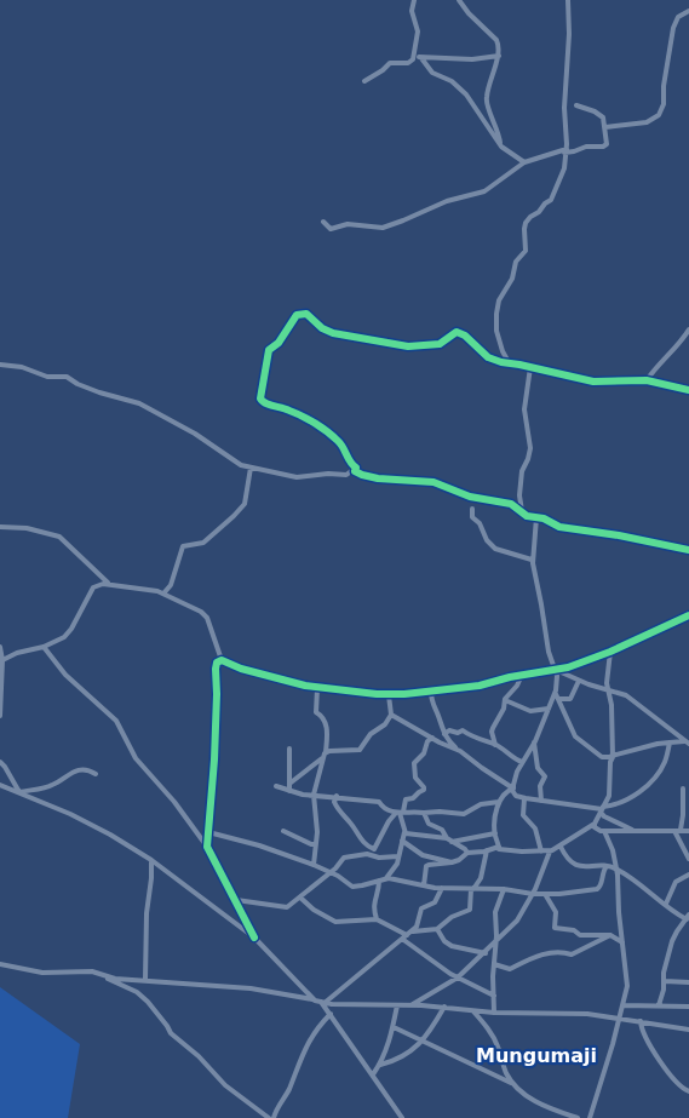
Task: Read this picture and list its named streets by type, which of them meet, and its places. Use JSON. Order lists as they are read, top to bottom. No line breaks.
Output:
{"districts":["Mungumaji"]}
